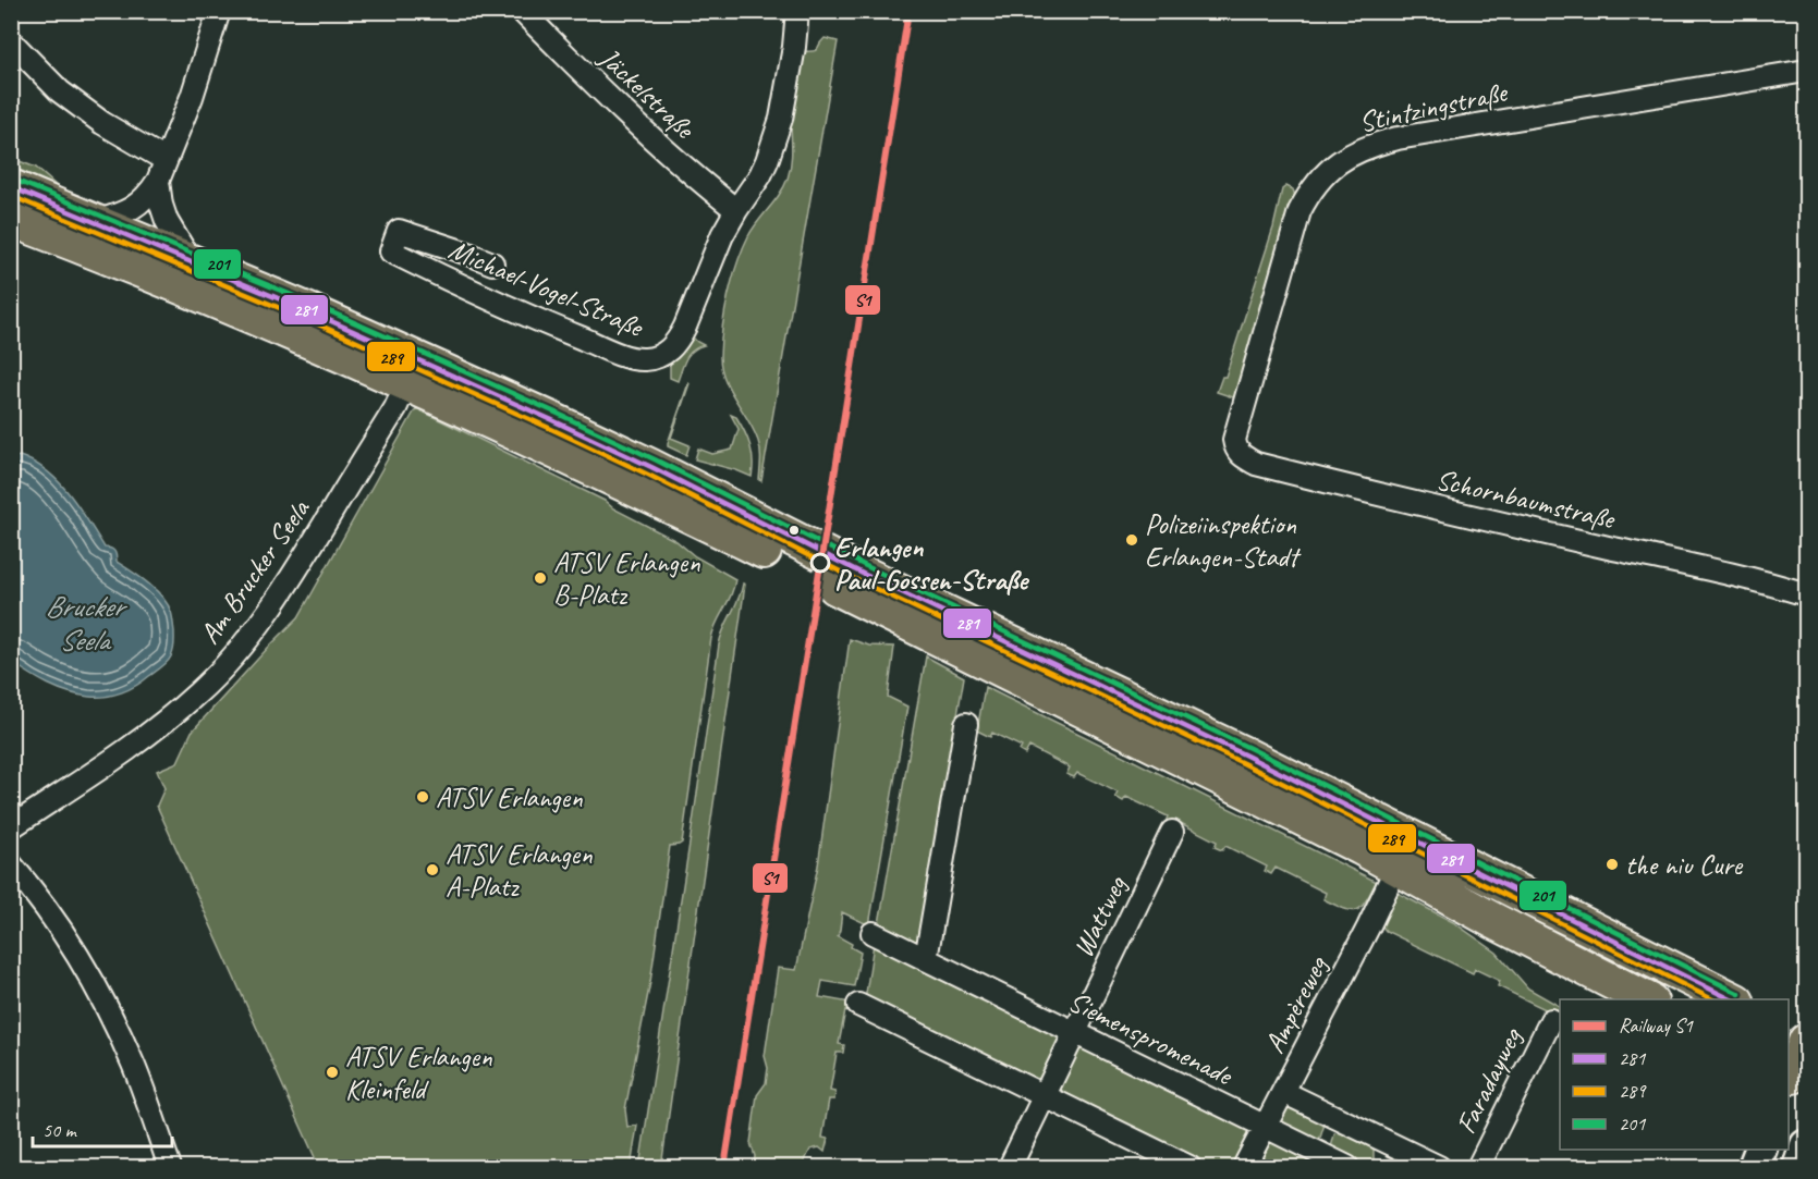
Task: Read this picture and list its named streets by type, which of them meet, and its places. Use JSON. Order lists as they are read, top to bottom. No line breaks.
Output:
{"streets":{"street":["Jäckelstraße","Stintzingstraße","Michael-Vogel-Straße","Schornbaumstraße","Am Brucker Seela","Wattweg","Ampèreweg","Siemenspromenade","Faradayweg"]},"crossings":[["Jäckelstraße","Michael-Vogel-Straße"],["Stintzingstraße","Schornbaumstraße"],["Wattweg","Siemenspromenade"],["Ampèreweg","Siemenspromenade"]],"water":["Brucker Seela"],"places":["Polizeiinspektion Erlangen-Stadt","Erlangen Paul-Gossen-Straße","ATSV Erlangen B-Platz","ATSV Erlangen","the niu Cure","ATSV Erlangen A-Platz","ATSV Erlangen Kleinfeld"],"lines":["rail line S1","transit line 201","transit line 281","transit line 289"],"legend":["Railway S1","281","289","201"],"scale_bar":"50 m"}
